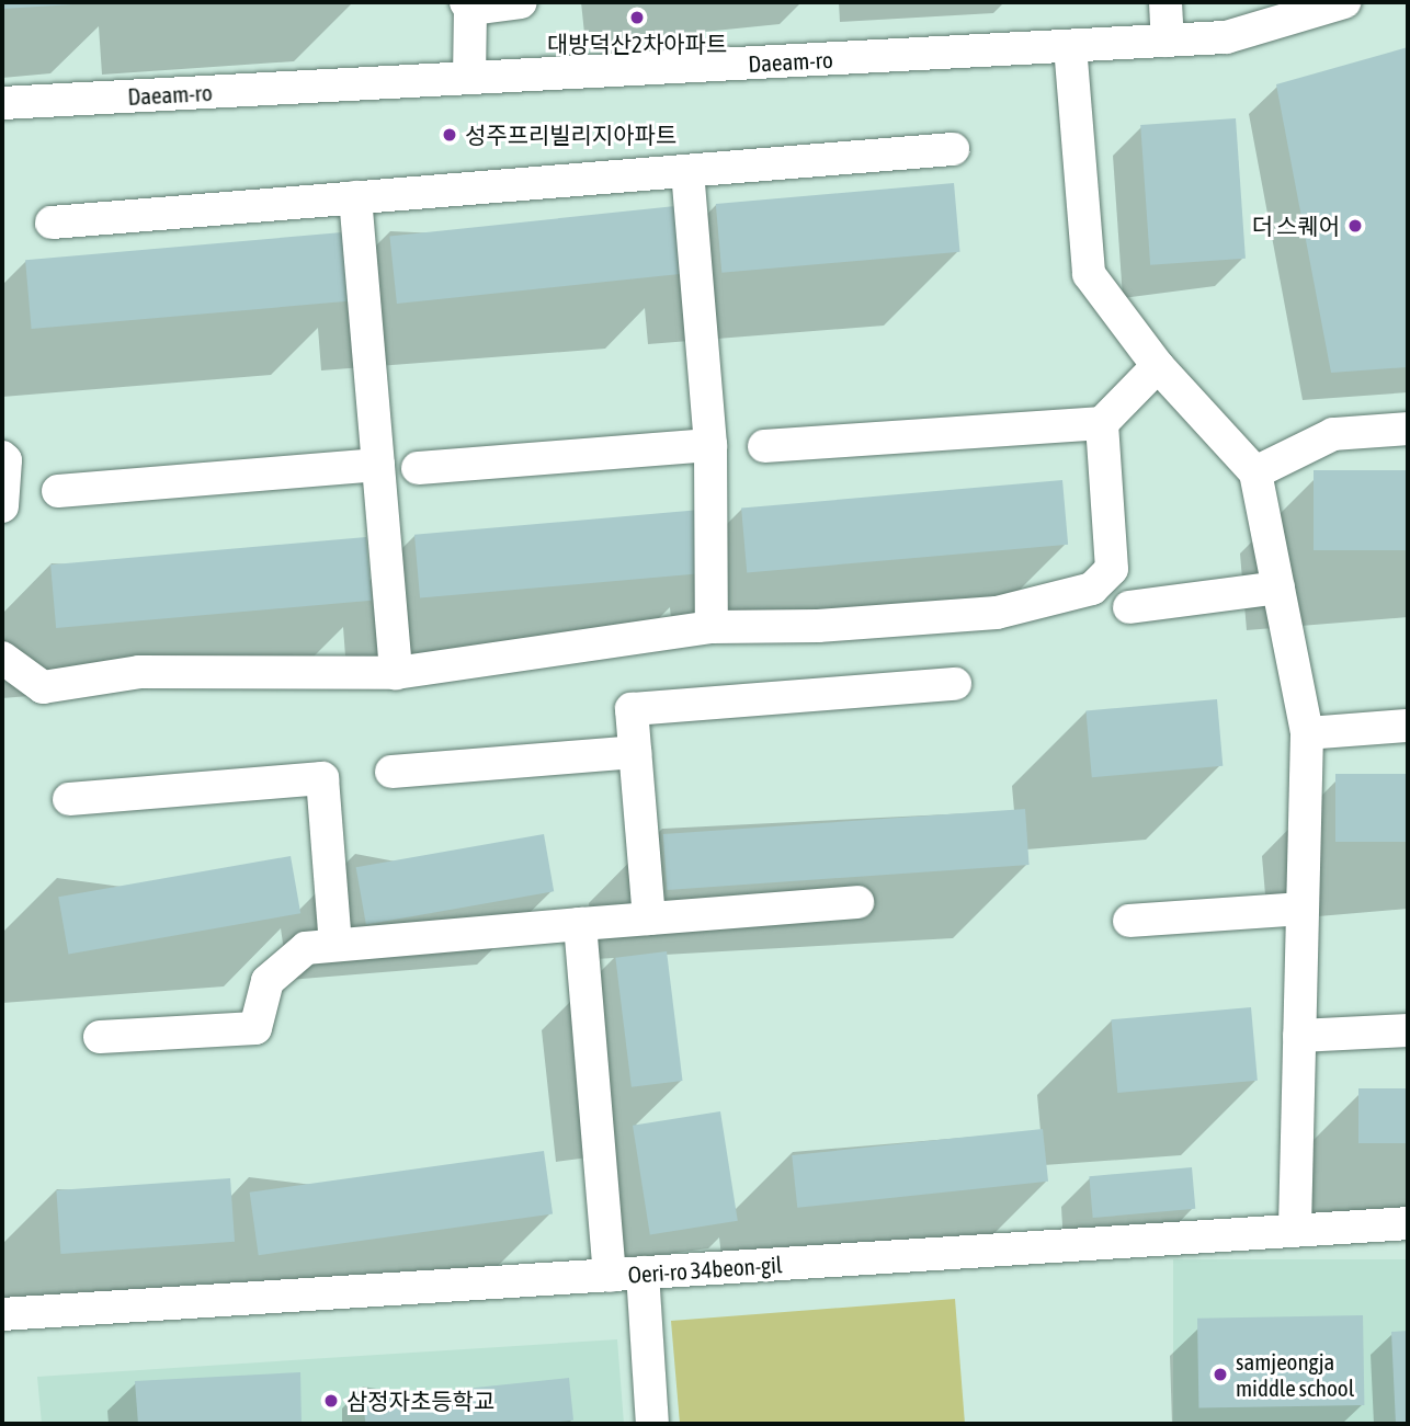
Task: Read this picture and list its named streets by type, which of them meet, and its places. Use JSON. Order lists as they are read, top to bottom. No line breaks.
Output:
{"streets":{"street":["Daeam-ro","Oeri-ro 34beon-gil"]},"places":["대방덕산2차아파트","성주프리빌리지아파트","더 스퀘어","samjeongja middle school","삼정자초등학교"]}
